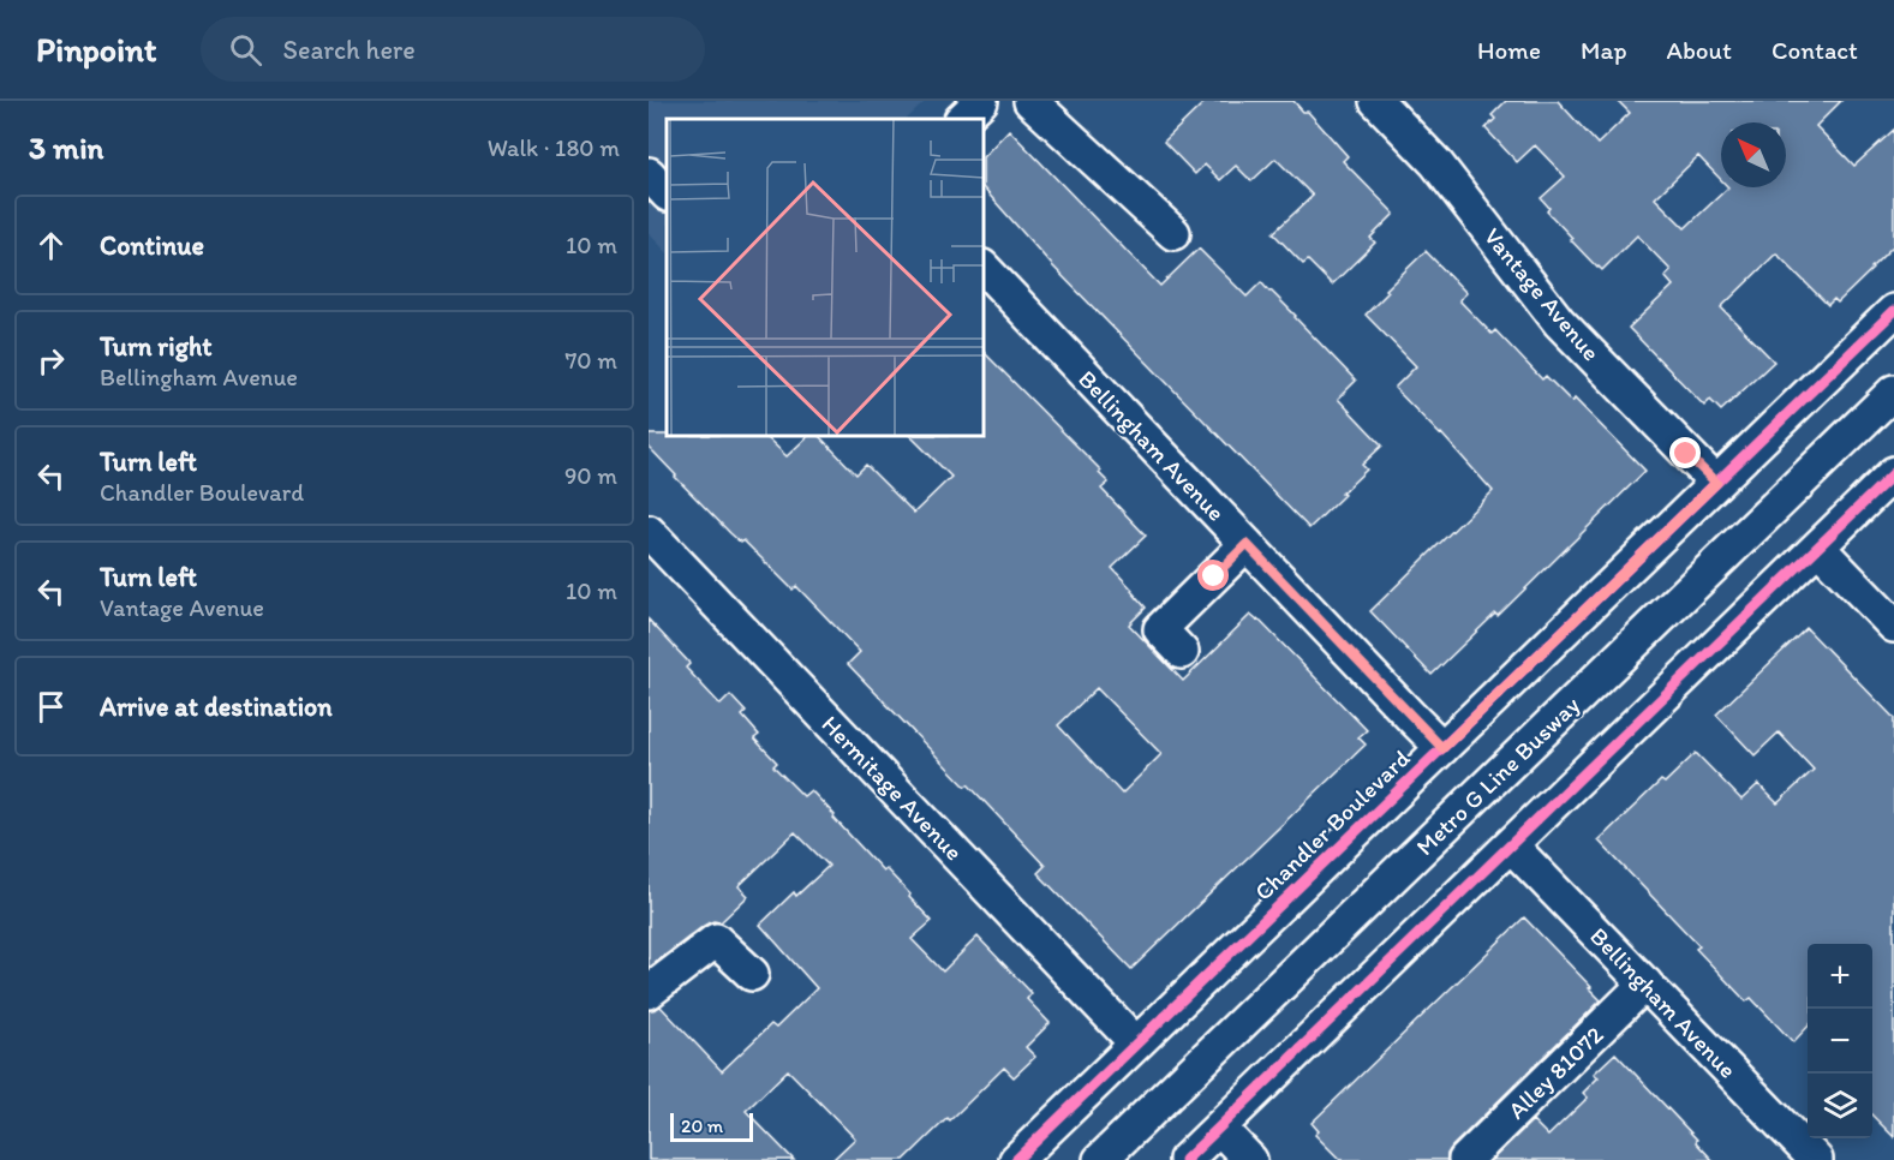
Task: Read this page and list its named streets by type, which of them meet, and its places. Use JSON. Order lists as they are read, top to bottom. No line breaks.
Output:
{"streets":{"street":["Vantage Avenue","Bellingham Avenue","Metro G Line Busway","Hermitage Avenue","Chandler Boulevard","Alley 81072"]},"crossings":[["Vantage Avenue","Chandler Boulevard"],["Bellingham Avenue","Chandler Boulevard"],["Bellingham Avenue","Alley 81072"],["Hermitage Avenue","Chandler Boulevard"]],"scale_bar":"20 m","north":"top left","page":{"header":"Pinpoint","search":"Search here","nav":["Home","Map","About","Contact"],"heading":["3 min","Walk · 180 m"],"list":[["Continue","10 m"],["Turn right","Bellingham Avenue","70 m"],["Turn left","Chandler Boulevard","90 m"],["Turn left","Vantage Avenue","10 m"],"Arrive at destination"],"map_buttons":["+","−"],"scale":"20 m"}}
